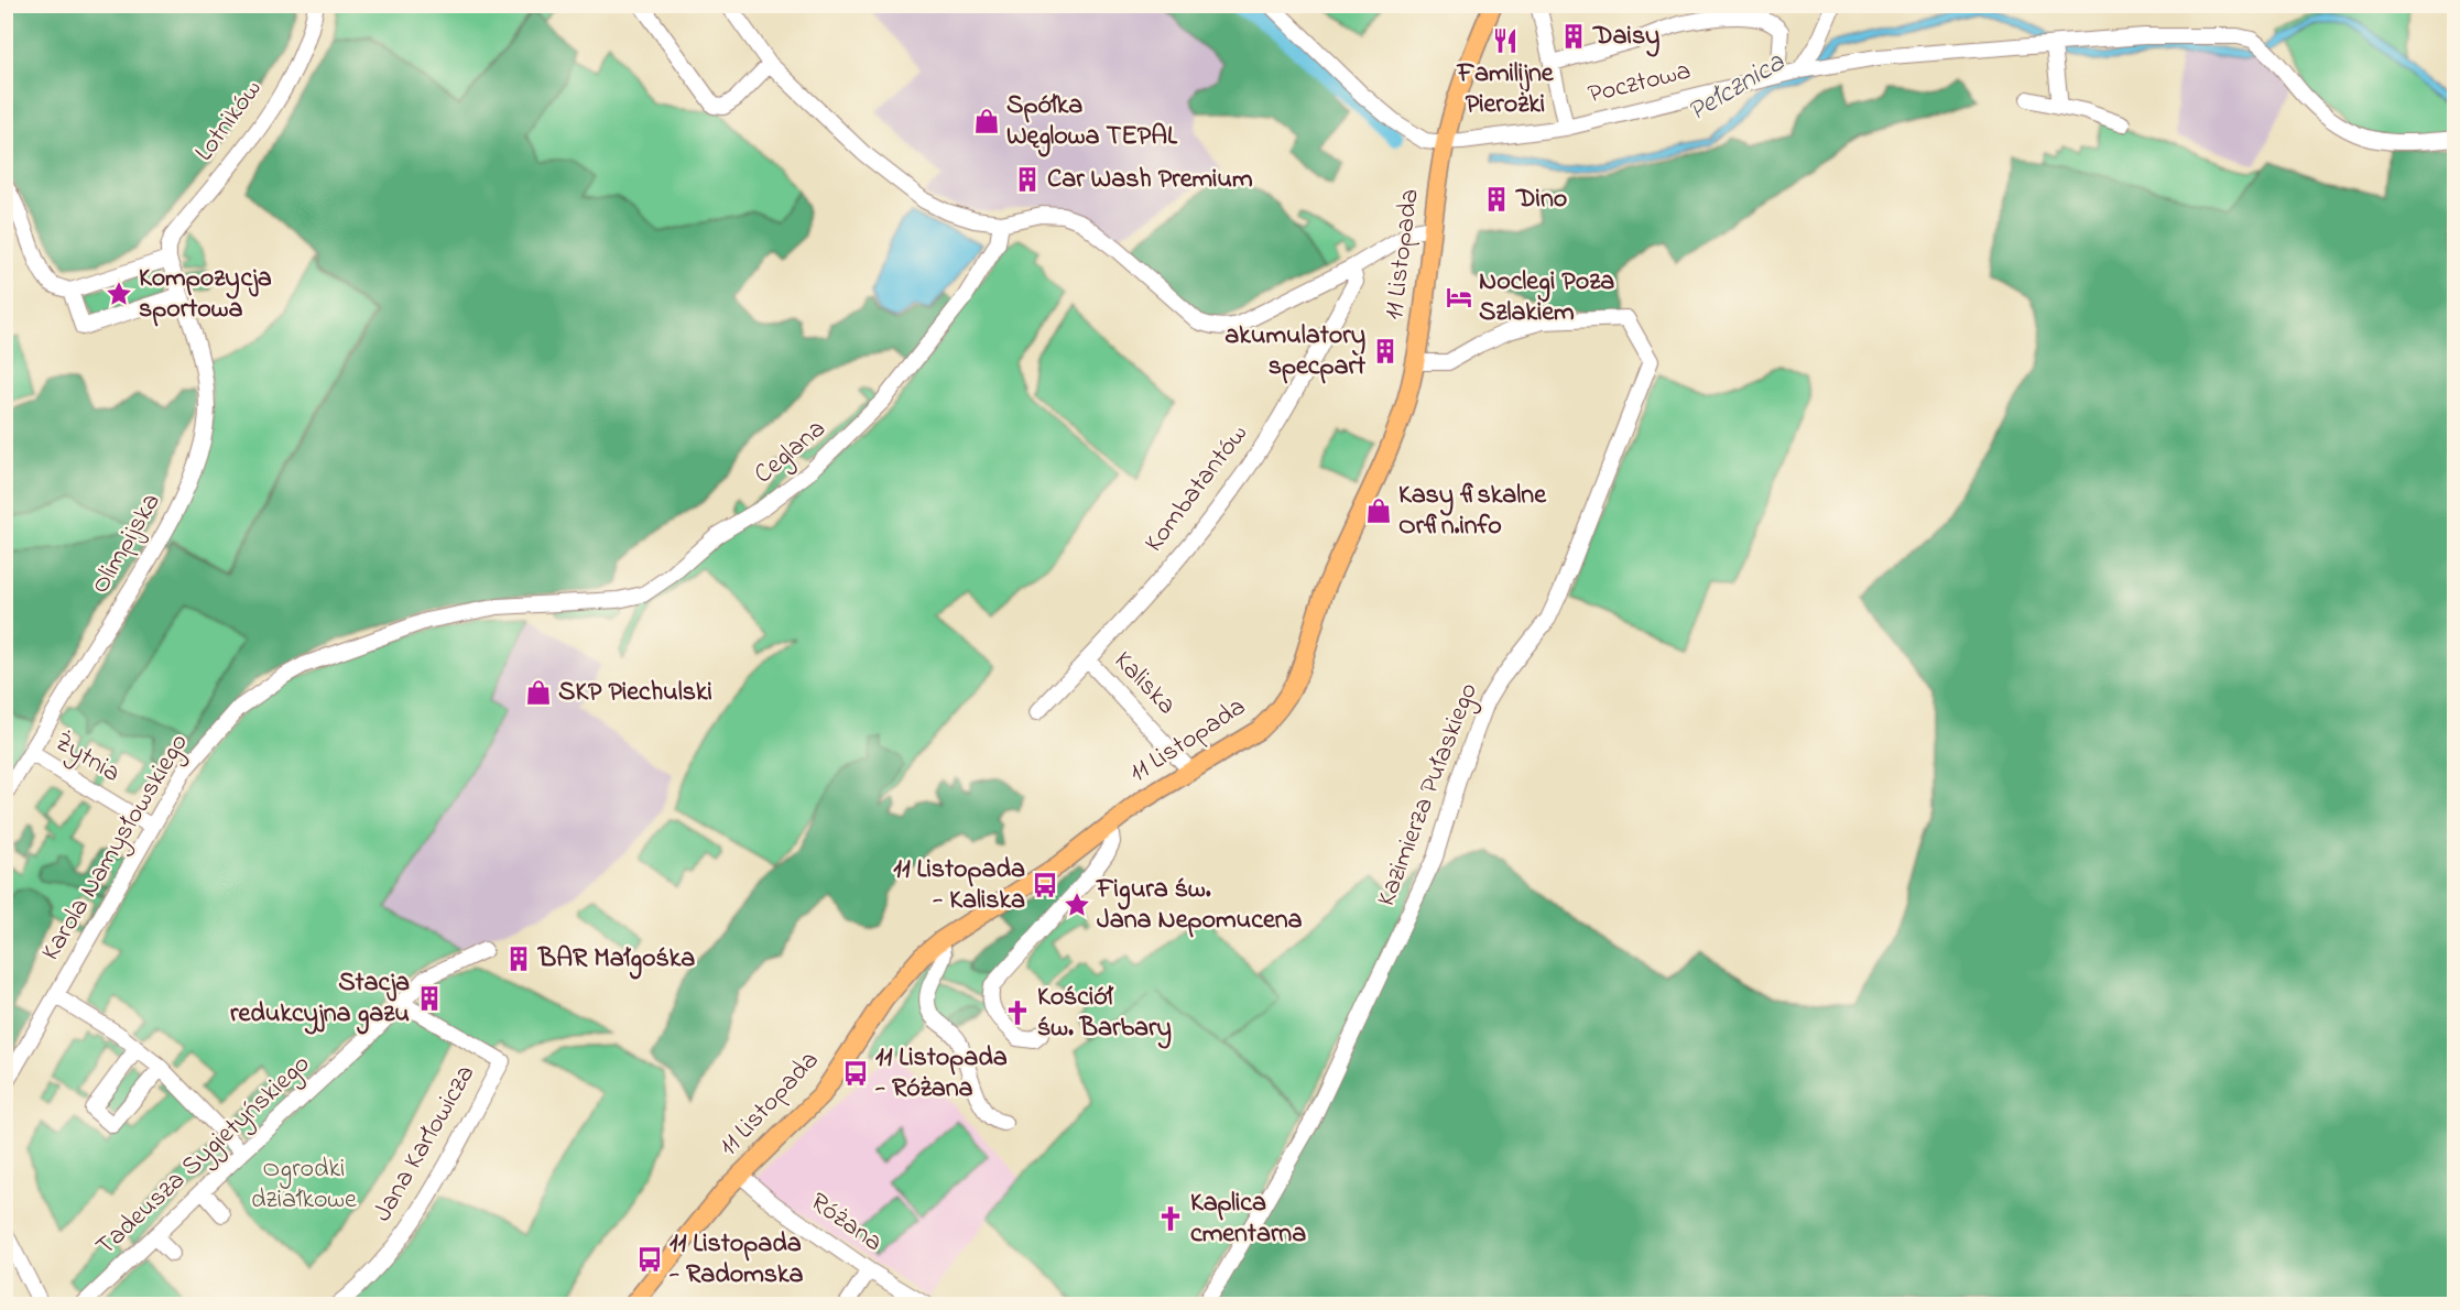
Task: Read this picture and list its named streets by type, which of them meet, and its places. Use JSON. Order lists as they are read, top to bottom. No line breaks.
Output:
{"streets":{"main road":["11 Listopada"],"street":["Pocztowa","Lotników","Ceglana","Kombatantów","Olimpijska","Kaliska","Żytnia","Kazimierza Pułaskiego","Karola Namysłowskiego","Jana Karłowicza","Tadeusza Sygietyńskiego","Różana"]},"crossings":[["Pocztowa","11 Listopada"],["Lotników","Olimpijska"],["11 Listopada","Kaliska"],["11 Listopada","Kazimierza Pułaskiego"],["11 Listopada","Różana"],["Ceglana","Karola Namysłowskiego"],["Kombatantów","Kaliska"],["Olimpijska","Żytnia"],["Żytnia","Karola Namysłowskiego"],["Jana Karłowicza","Tadeusza Sygietyńskiego"]],"water":["Pełcznica"],"parks":["Ogrodki działkowe"],"places":{"building":["Daisy","Car Wash Premium","Dino","akumulatory specpart","BAR Małgośka","Stacja redukcyjna gazu"],"restaurant":["Familijne Pierożki"],"shop":["Spółka Węglowa TEPAL","Kasy fiskalne Orfin.info","SKP Piechulski"],"place":["Kompozycja sportowa","Figura św. Jana Nepomucena"],"hotel":["Noclegi Poza Szlakiem"],"bus stop":["11 Listopada - Kaliska","11 Listopada - Różana","11 Listopada - Radomska"],"church":["Kościół św. Barbary","Kaplica cmentarna"]}}
